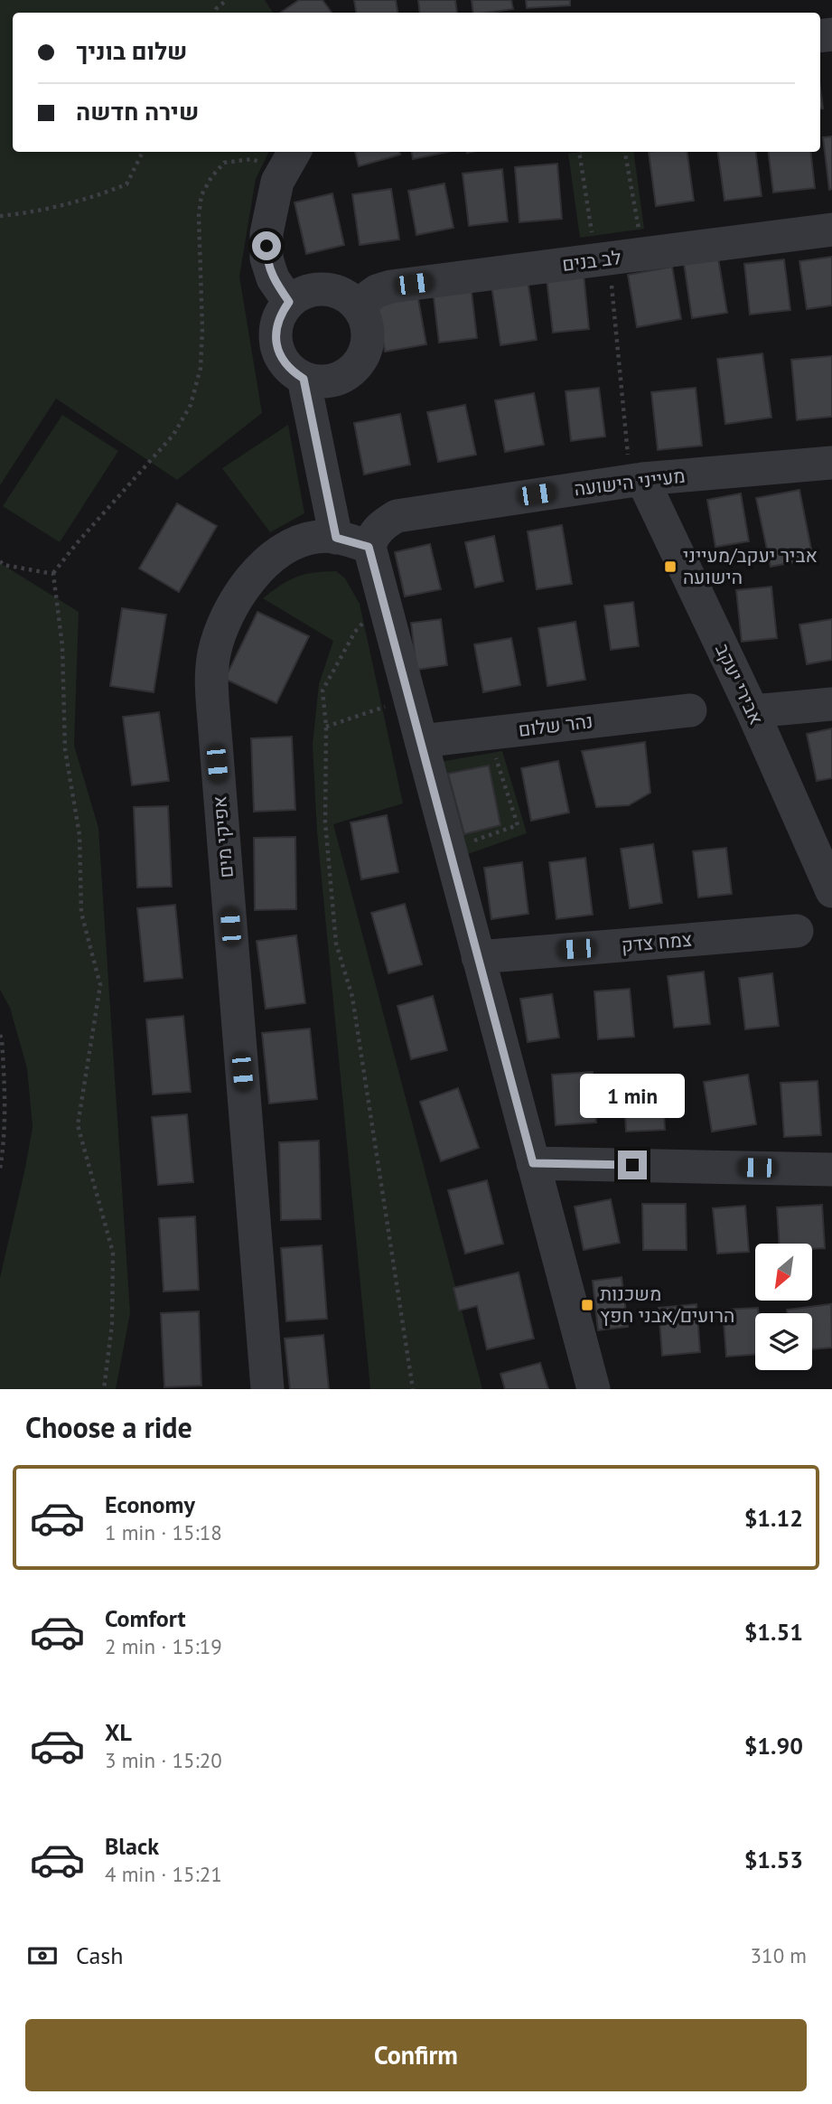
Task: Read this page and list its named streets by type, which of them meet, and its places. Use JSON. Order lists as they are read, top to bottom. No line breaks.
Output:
{"streets":{"street":["לב בנים","מעייני הישועה","אבירי יעקב","נהר שלום","אפיקי מים","צמח צדק"]},"crossings":[["מעייני הישועה","אבירי יעקב"],["מעייני הישועה","אפיקי מים"]],"places":{"transit":["אביר יעקב/מעייני הישועה","משכנות הרועים/אבני חפץ"]},"north":"bottom left","page":{"banner":["שלום בוניך","שירה חדשה"],"bubble":"1 min","heading":"Choose a ride","list":[{"name":"Economy","note":"1 min · 15:18","value":"$1.12"},{"name":"Comfort","note":"2 min · 15:19","value":"$1.51"},{"name":"XL","note":"3 min · 15:20","value":"$1.90"},{"name":"Black","note":"4 min · 15:21","value":"$1.53"}],"pay":["Cash","310 m"],"buttons":"Confirm"}}
